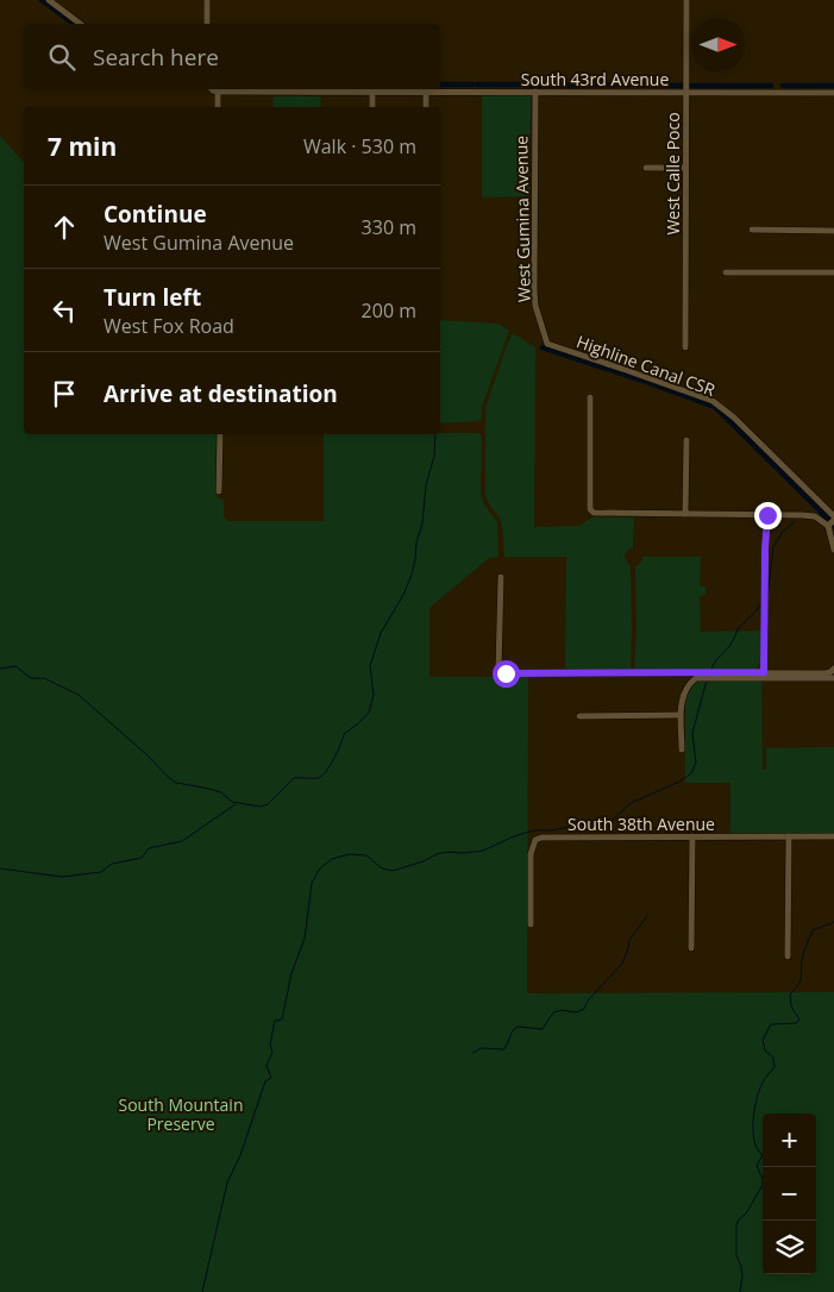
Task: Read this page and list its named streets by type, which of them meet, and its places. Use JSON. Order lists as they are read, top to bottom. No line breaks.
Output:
{"streets":{"street":["South 43rd Avenue","West Calle Poco","West Gumina Avenue","Highline Canal CSR","South 38th Avenue"]},"crossings":[["South 43rd Avenue","West Calle Poco"],["South 43rd Avenue","West Gumina Avenue"],["West Gumina Avenue","Highline Canal CSR"]],"parks":["South Mountain Preserve"],"north":"right","page":{"search":"Search here","heading":["7 min","Walk · 530 m"],"list":[["Continue","West Gumina Avenue","330 m"],["Turn left","West Fox Road","200 m"],"Arrive at destination"],"map_buttons":["+","−"]}}
